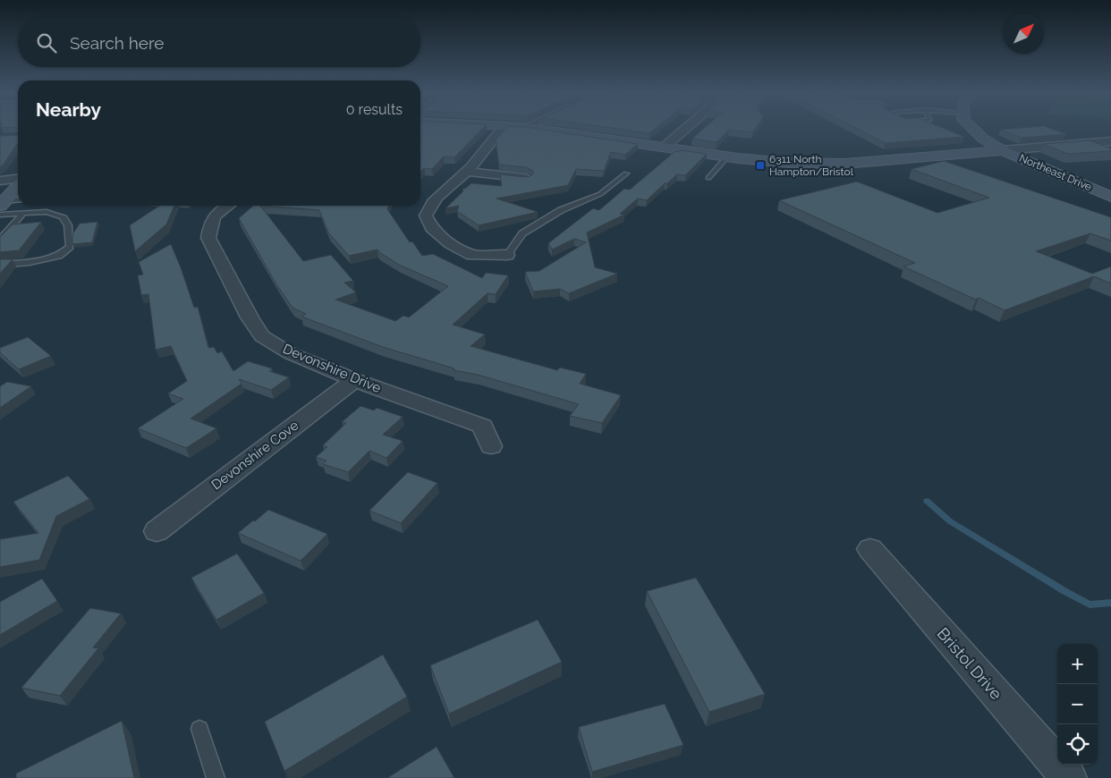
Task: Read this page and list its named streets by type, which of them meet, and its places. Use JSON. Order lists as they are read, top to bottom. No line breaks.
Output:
{"streets":{"street":["Northeast Drive","Devonshire Drive","Devonshire Cove","Bristol Drive"]},"crossings":[["Devonshire Drive","Devonshire Cove"]],"places":{"transit":["6311 North Hampton/Bristol"]},"north":"top right","page":{"search":"Search here","heading":["Nearby","0 results"],"map_buttons":["+","−"]}}
